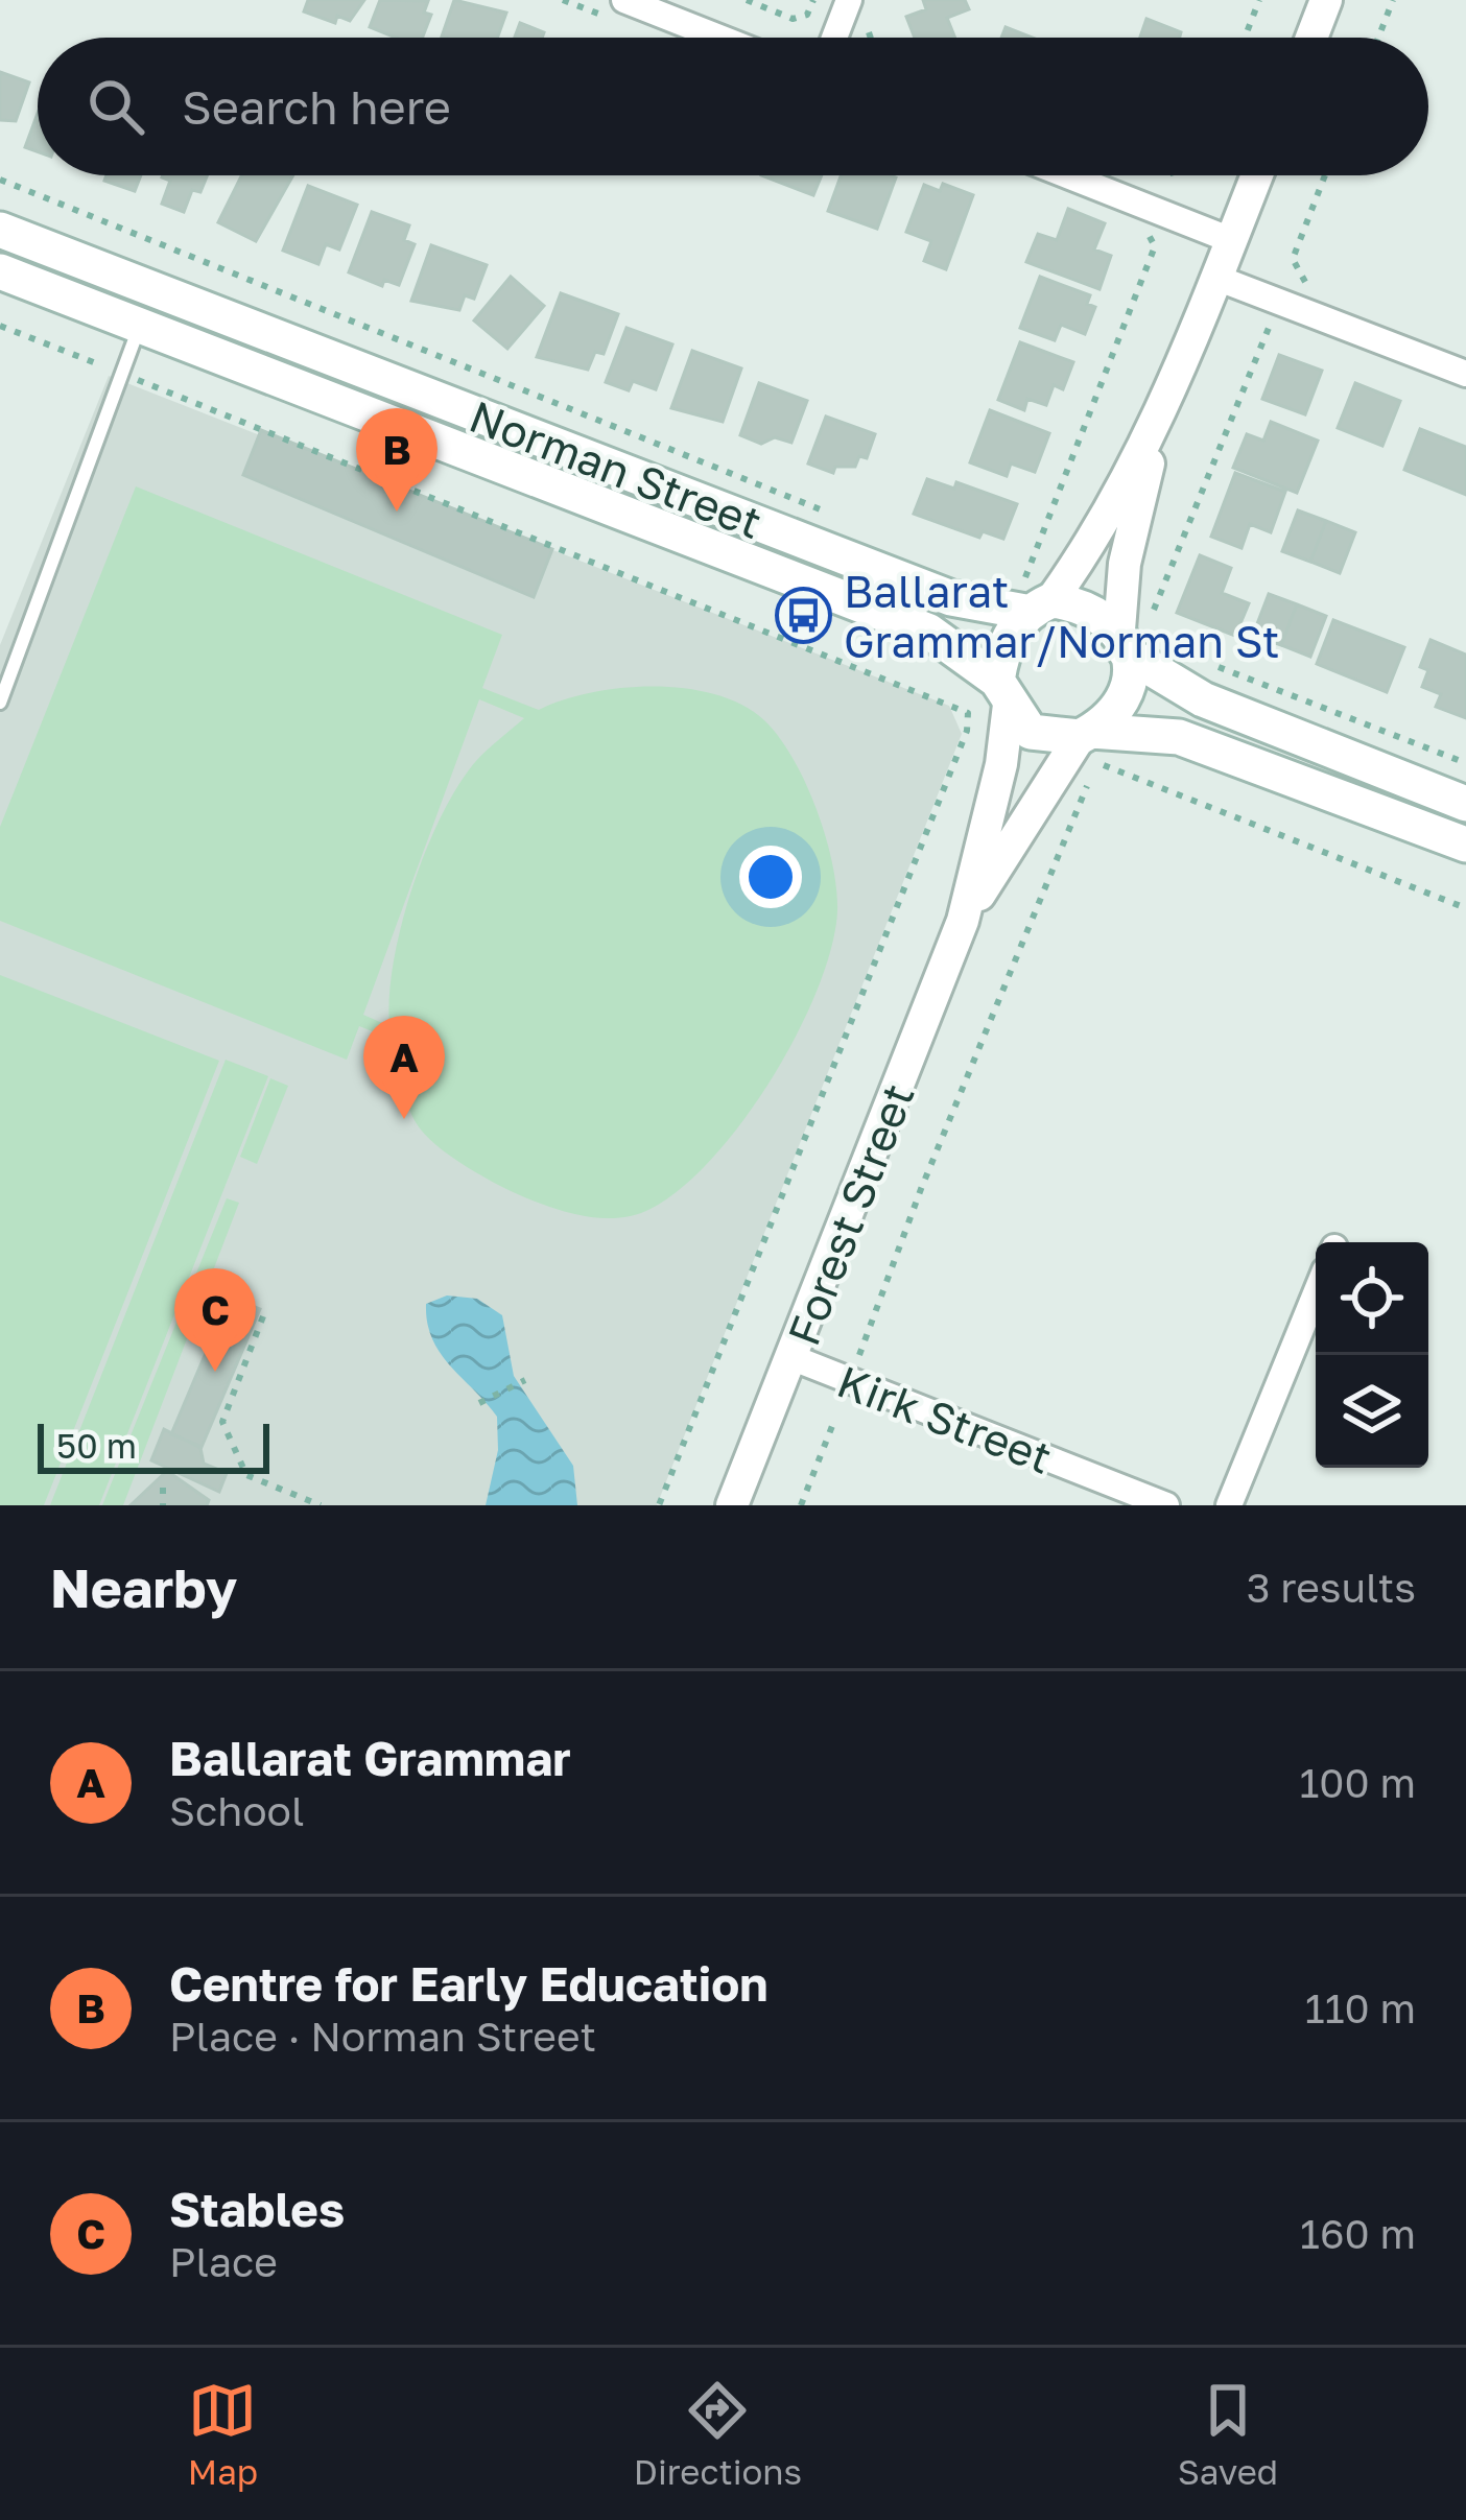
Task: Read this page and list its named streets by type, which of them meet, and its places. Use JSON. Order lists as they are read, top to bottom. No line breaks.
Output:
{"streets":{"main road":["Norman Street"],"street":["Forest Street","Kirk Street"]},"crossings":[["Norman Street","Forest Street"],["Forest Street","Kirk Street"]],"places":{"bus stop":["Ballarat Grammar/Norman St"]},"scale_bar":"50 m","page":{"search":"Search here","pins":["B","A","C"],"scale":"50 m","heading":["Nearby","3 results"],"list":[{"mark":"A","name":"Ballarat Grammar","note":"School","value":"100 m"},{"mark":"B","name":"Centre for Early Education","note":"Place · Norman Street","value":"110 m"},{"mark":"C","name":"Stables","note":"Place","value":"160 m"}],"nav":["Map","Directions","Saved"]}}
